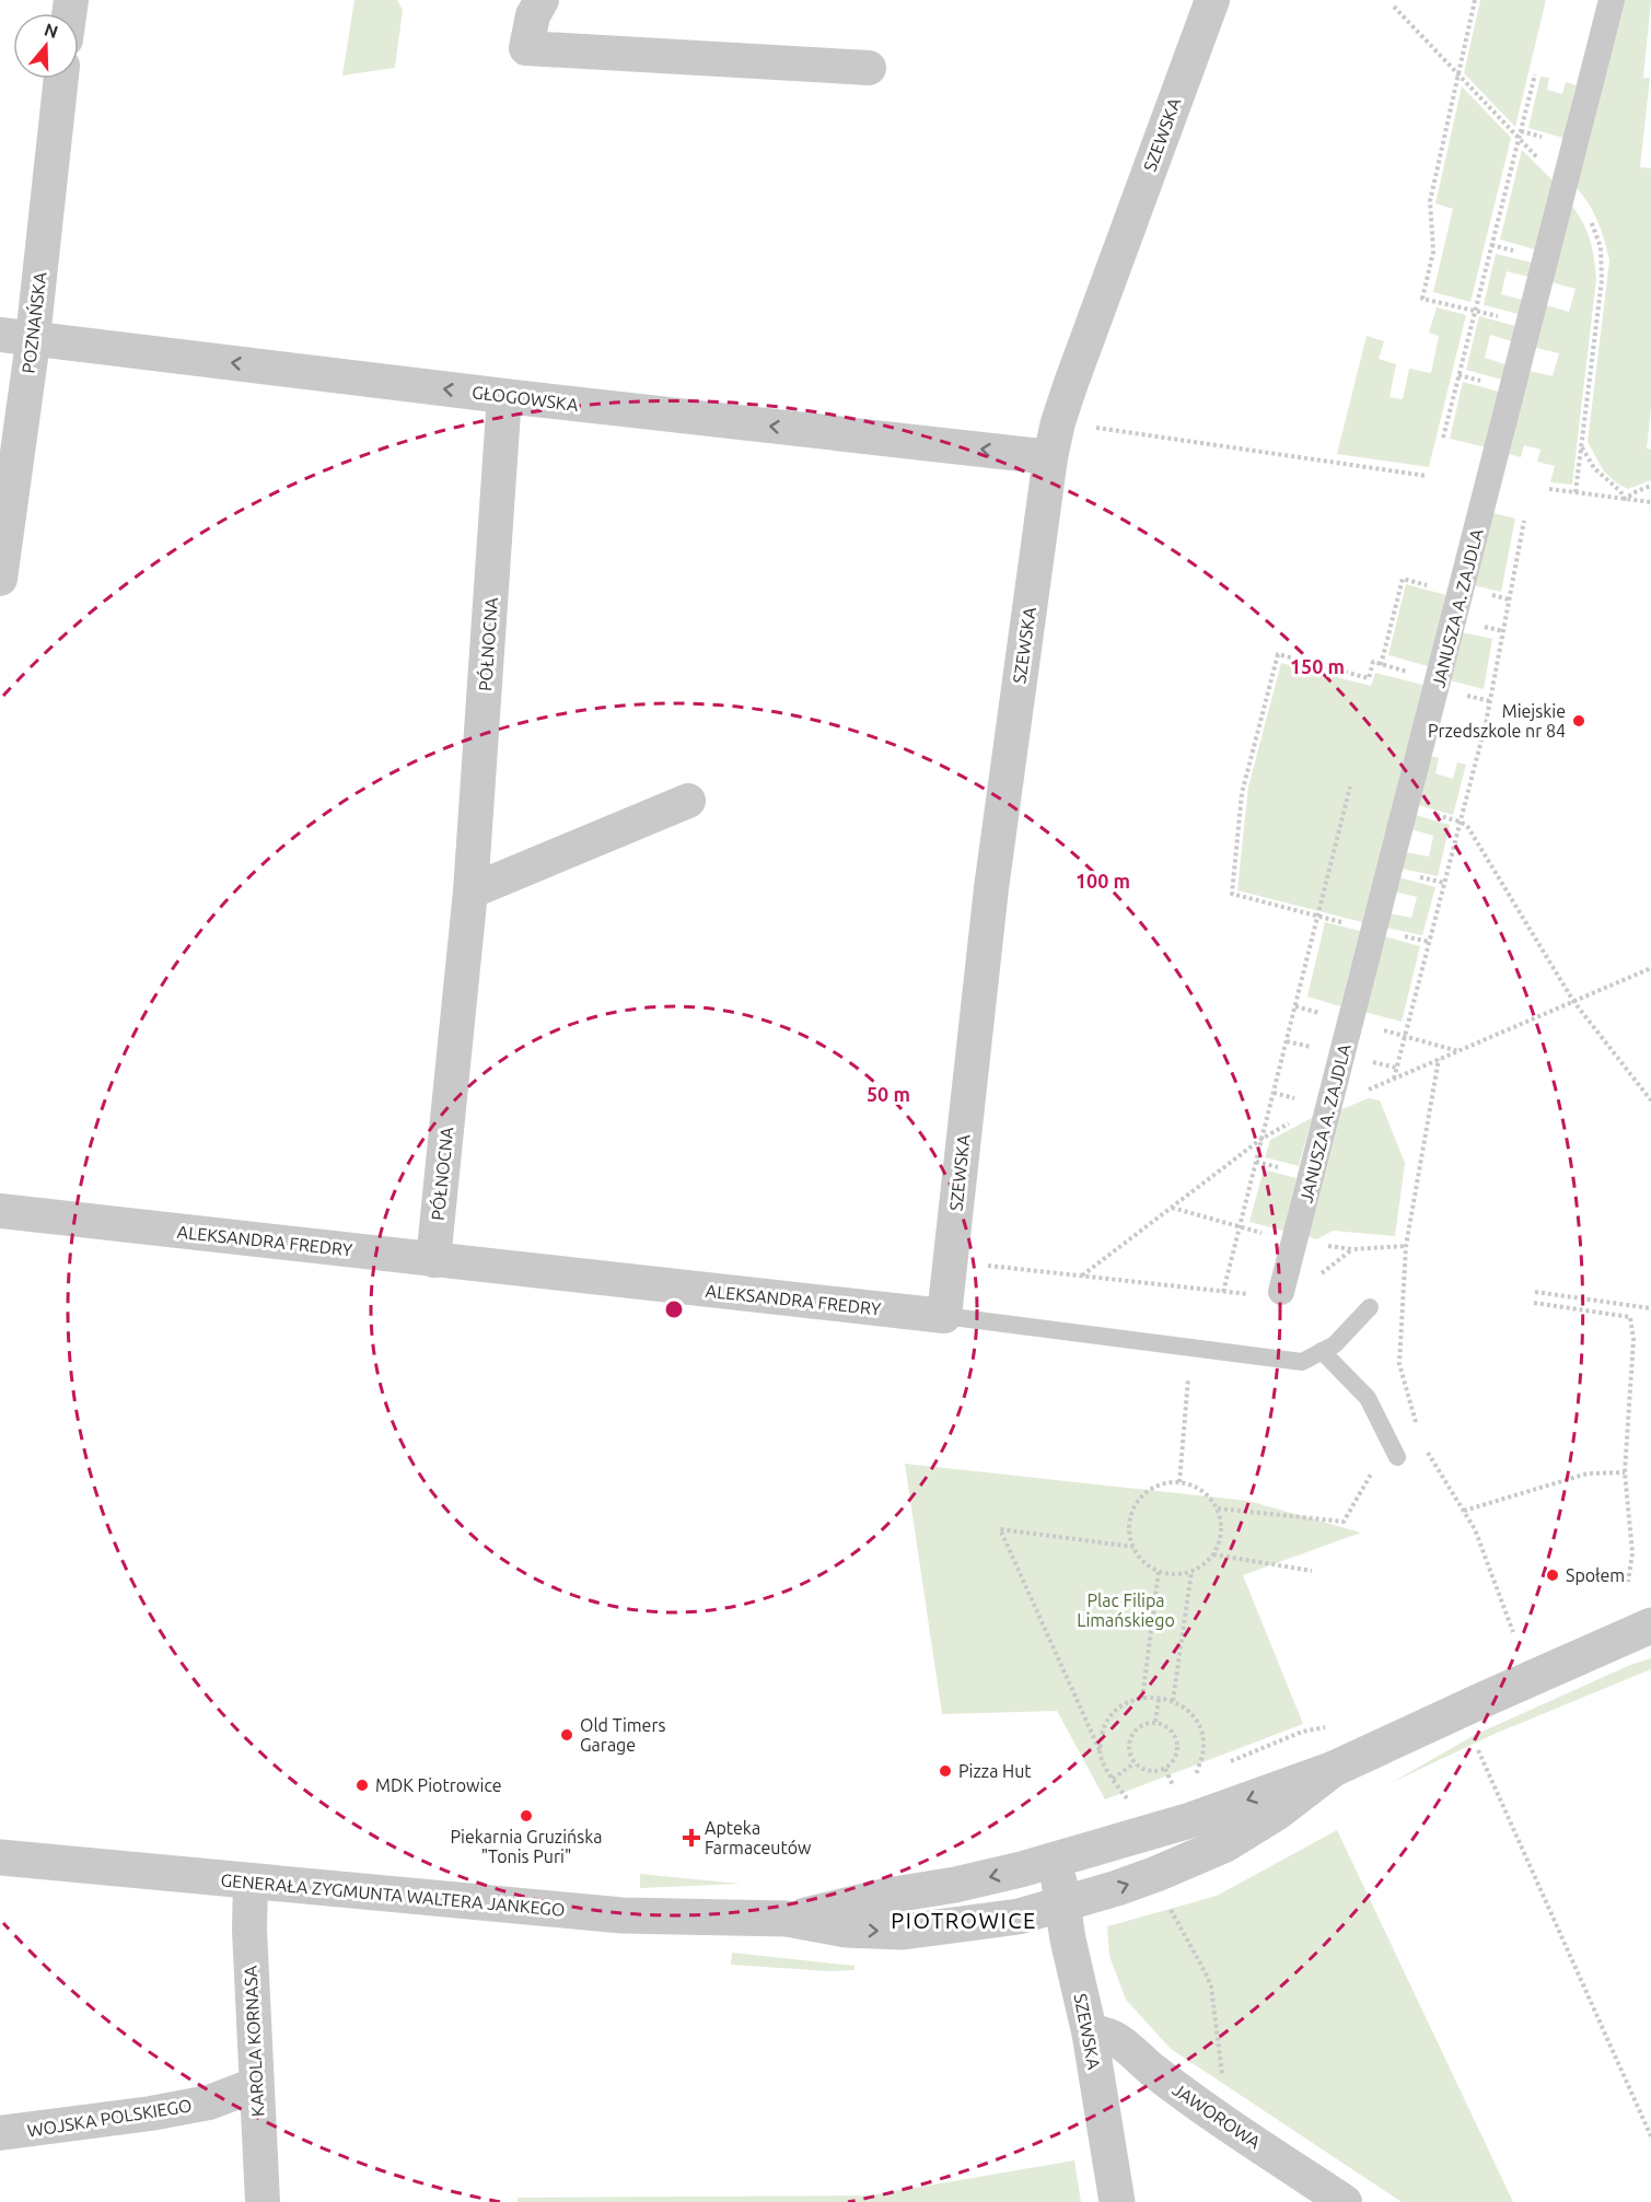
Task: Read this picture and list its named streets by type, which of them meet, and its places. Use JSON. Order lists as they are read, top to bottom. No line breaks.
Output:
{"streets":{"street":["SZEWSKA","POZNAŃSKA","GŁOGOWSKA","JANUSZA A. ZAJDLA","PÓŁNOCNA","ALEKSANDRA FREDRY","GENERAŁA ZYGMUNTA WALTERA JANKEGO","KAROLA KORNASA","JAWOROWA","WOJSKA POLSKIEGO"]},"crossings":[["SZEWSKA","GŁOGOWSKA"],["SZEWSKA","ALEKSANDRA FREDRY"],["SZEWSKA","GENERAŁA ZYGMUNTA WALTERA JANKEGO"],["SZEWSKA","JAWOROWA"],["POZNAŃSKA","GŁOGOWSKA"],["GŁOGOWSKA","PÓŁNOCNA"],["PÓŁNOCNA","ALEKSANDRA FREDRY"],["GENERAŁA ZYGMUNTA WALTERA JANKEGO","KAROLA KORNASA"],["KAROLA KORNASA","WOJSKA POLSKIEGO"]],"one_way":["GŁOGOWSKA"],"districts":["PIOTROWICE"],"parks":["Plac Filipa Limańskiego"],"places":{"other":["Miejskie Przedszkole nr 84","Społem","Old Timers Garage","Pizza Hut","MDK Piotrowice","Piekarnia Gruzińska \"Tonis Puri\""],"health":["Apteka Farmaceutów"]},"north":"top","rings":["150 m","100 m","50 m"]}
